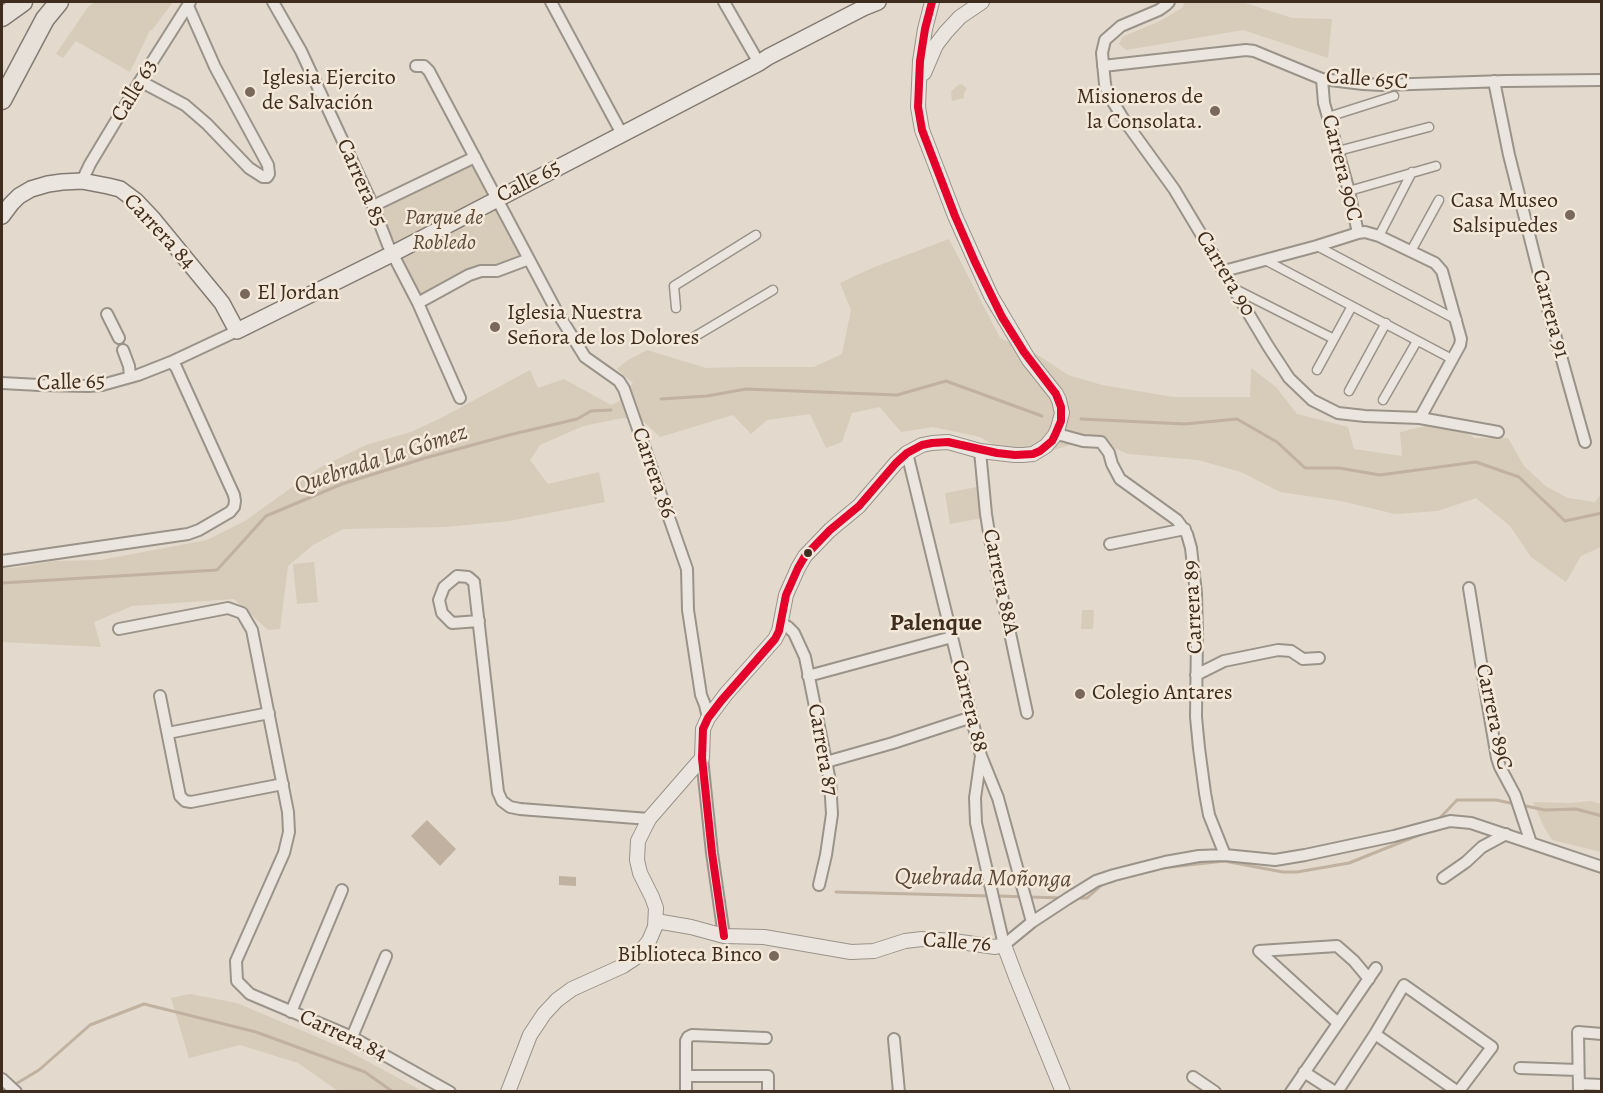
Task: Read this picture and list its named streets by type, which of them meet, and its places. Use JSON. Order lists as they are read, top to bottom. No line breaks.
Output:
{"streets":{"main road":["Calle 65","Carrera 84"],"street":["Calle 65C","Calle 63","Carrera 90C","Carrera 85","Carrera 90","Carrera 91","Carrera 86","Carrera 88A","Carrera 89","Carrera 88","Carrera 89C","Carrera 87","Calle 76"]},"crossings":[["Calle 65C","Carrera 90C"],["Calle 65C","Carrera 90"],["Calle 65C","Carrera 91"],["Calle 63","Carrera 84"],["Calle 65","Carrera 85"],["Calle 65","Carrera 84"],["Calle 65","Carrera 86"],["Carrera 86","Calle 76"],["Carrera 89","Calle 76"],["Carrera 88","Calle 76"],["Carrera 89C","Calle 76"]],"districts":["Palenque"],"water":["Quebrada La Gómez","Quebrada Moñonga"],"parks":["Parque de Robledo"],"places":["Iglesia Ejercito de Salvación","Misioneros de la Consolata.","Casa Museo Salsipuedes","El Jordan","Iglesia Nuestra Señora de los Dolores","Colegio Antares","Biblioteca Binco"]}
